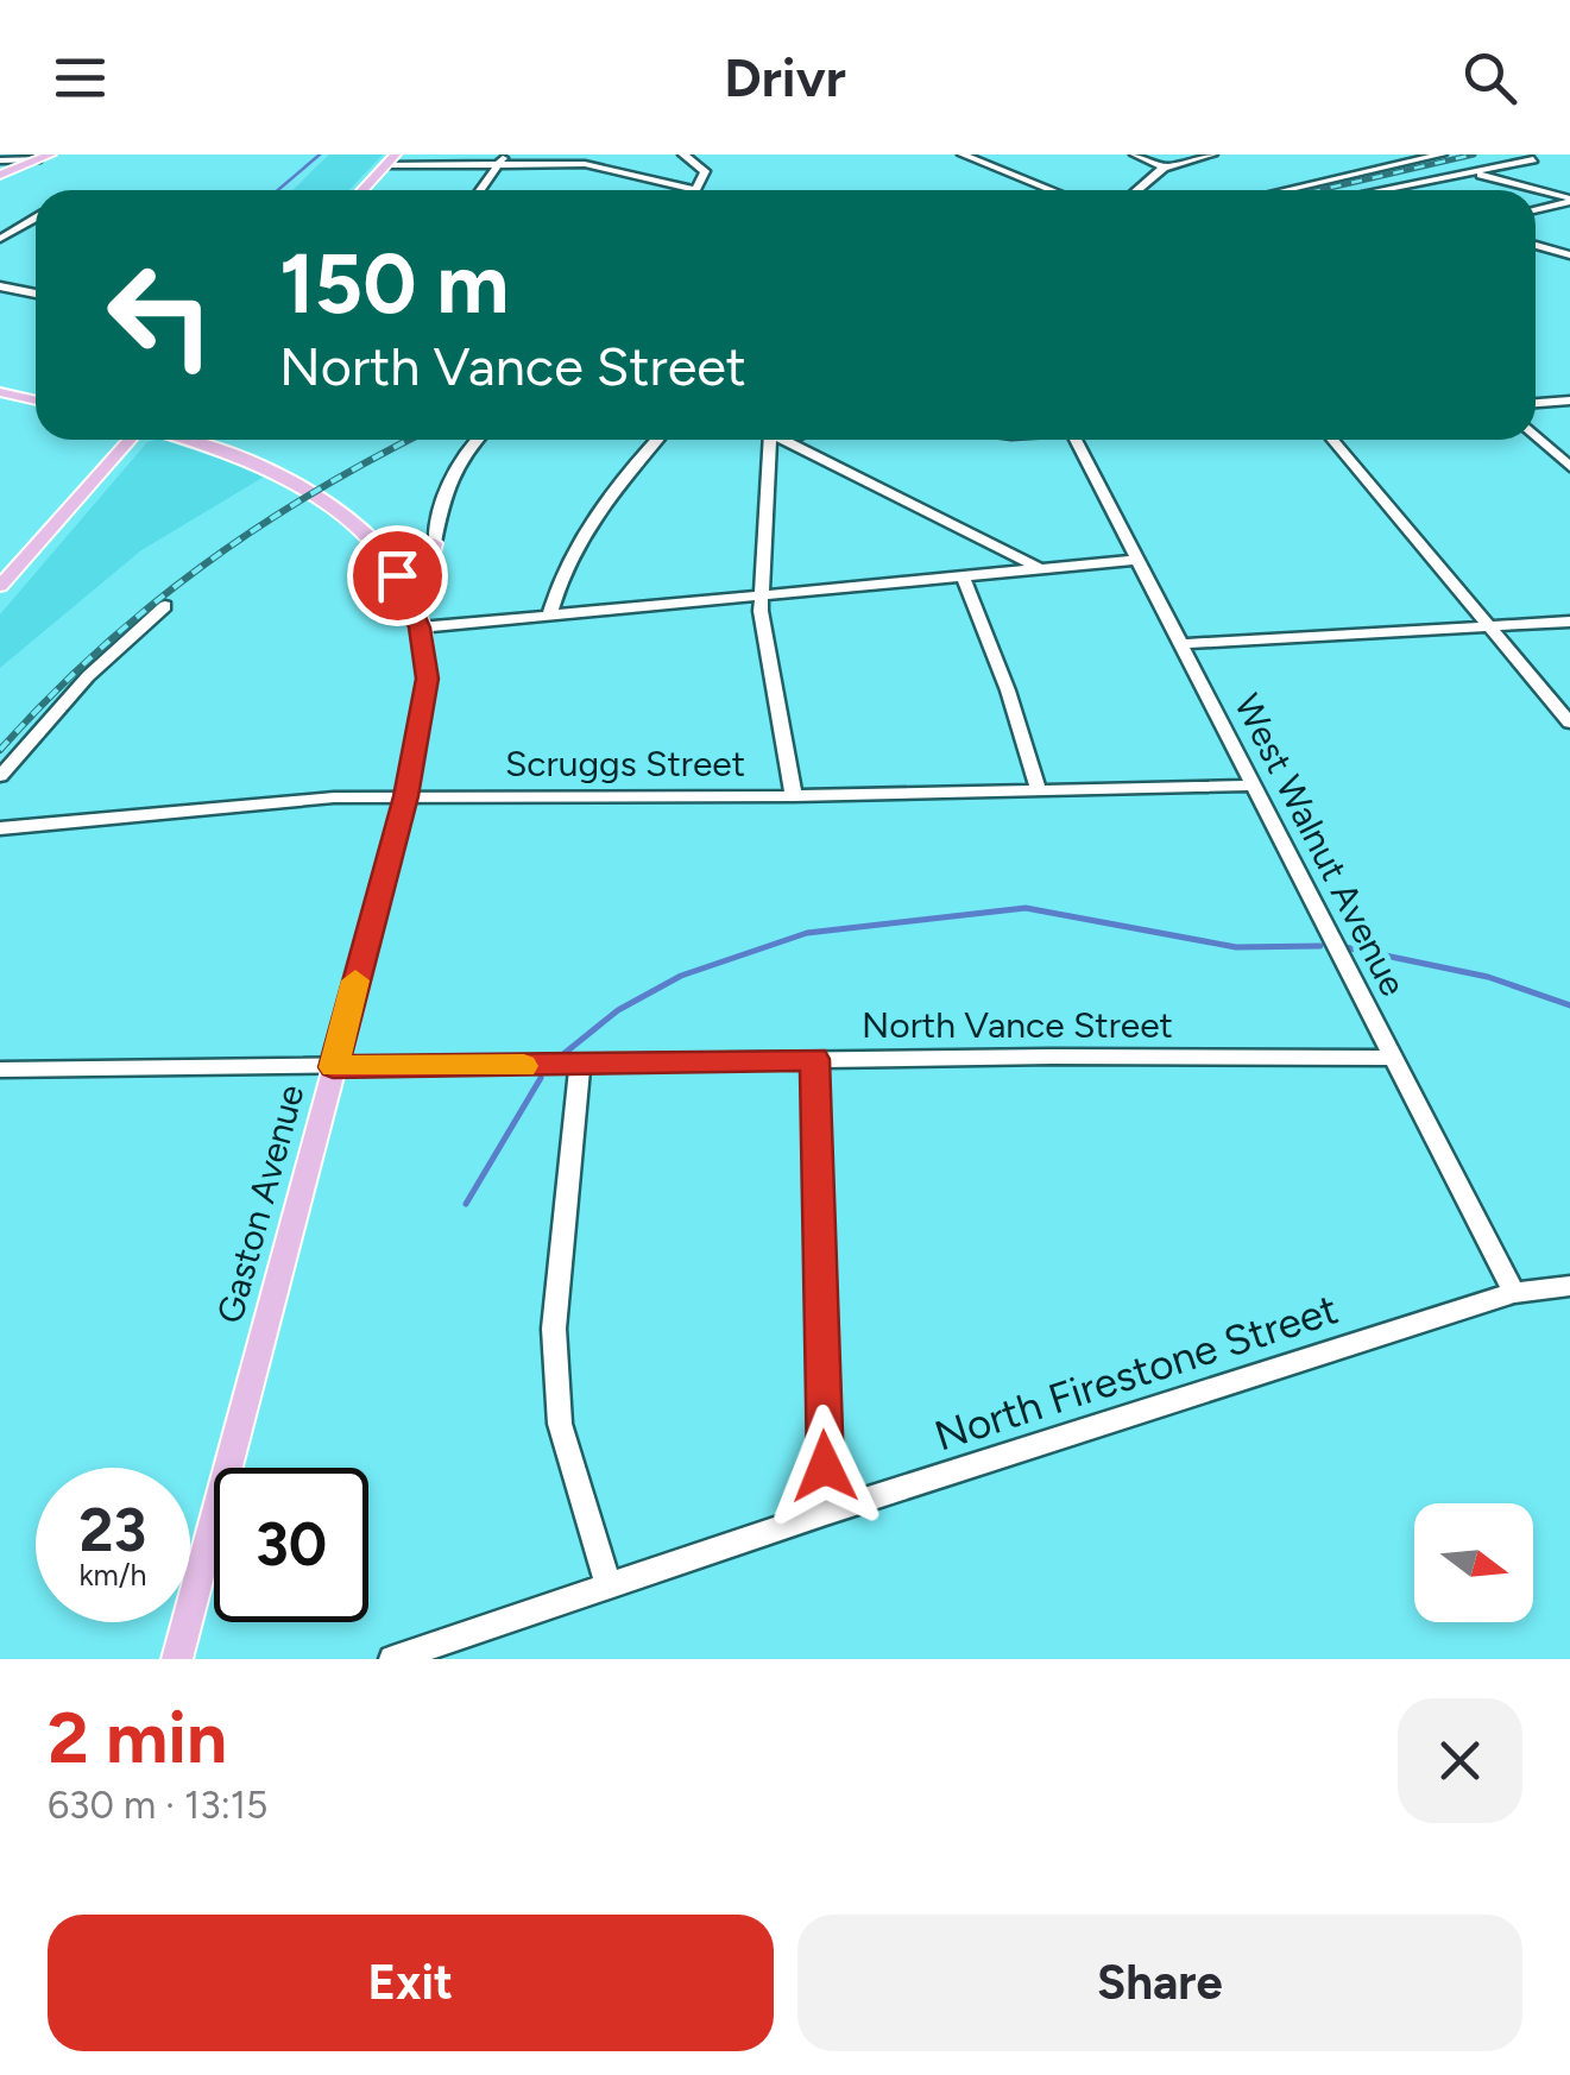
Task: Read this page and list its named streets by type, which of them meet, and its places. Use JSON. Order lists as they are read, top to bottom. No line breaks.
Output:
{"streets":{"main road":["Gaston Avenue"],"street":["Scruggs Street","West Walnut Avenue","North Vance Street","North Firestone Street"]},"crossings":[["Scruggs Street","West Walnut Avenue"],["Scruggs Street","Gaston Avenue"],["West Walnut Avenue","North Vance Street"],["West Walnut Avenue","North Firestone Street"],["North Vance Street","Gaston Avenue"]],"north":"right","page":{"header":"Drivr","turn":["150 m","North Vance Street"],"speed":"23 km/h","limit":"30","heading":["2 min","630 m · 13:15"],"buttons":["Exit","Share"]}}
